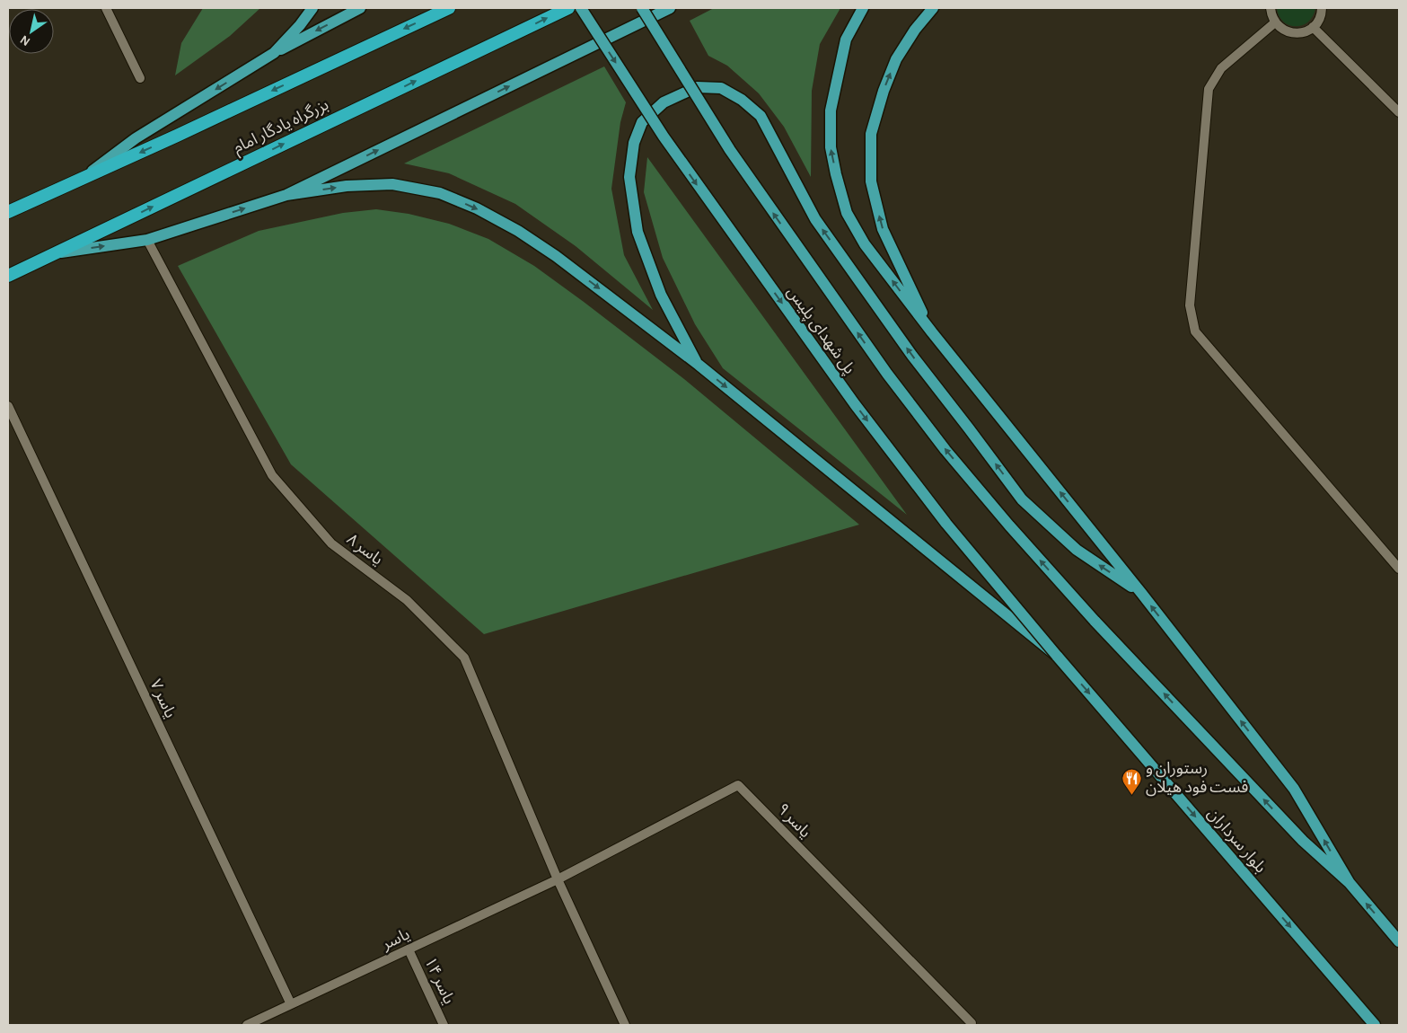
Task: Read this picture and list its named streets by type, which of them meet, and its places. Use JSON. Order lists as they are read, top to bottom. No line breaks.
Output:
{"streets":{"highway":["بزرگراه یادگار امام"],"main road":["پل شهدای پلیس","بلوار سرداران"],"street":["یاسر ۸","یاسر ۷","یاسر ۹","یاسر","یاسر ۱۴"]},"crossings":[["پل شهدای پلیس","بلوار سرداران"],["یاسر ۸","یاسر ۹"],["یاسر ۸","یاسر"],["یاسر ۷","یاسر"],["یاسر ۹","یاسر"],["یاسر","یاسر ۱۴"]],"places":{"restaurant":["رستوران و فست فود هیلان"]},"north":"bottom left"}
